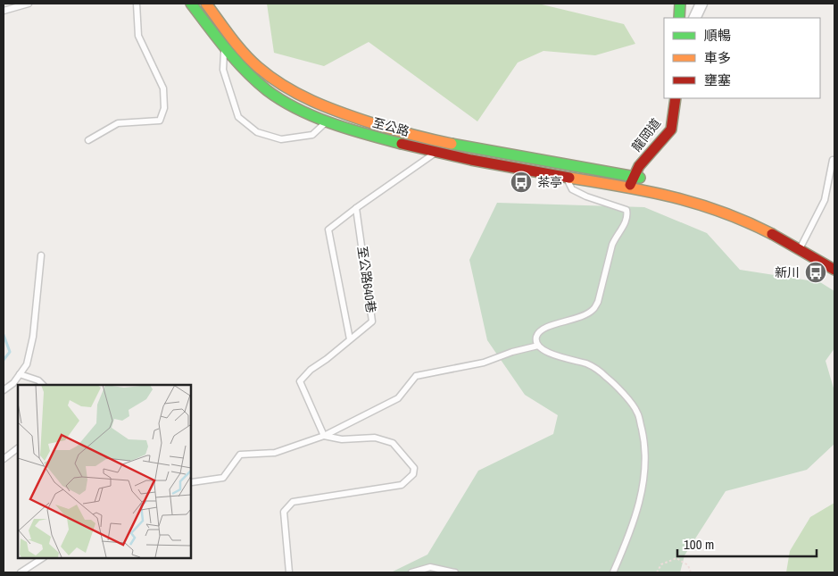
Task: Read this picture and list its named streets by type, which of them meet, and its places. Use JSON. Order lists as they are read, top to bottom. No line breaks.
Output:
{"streets":{"street":["至公路","龍岡道"],"lane":["至公路640巷"]},"crossings":[["至公路","龍岡道"]],"places":{"bus stop":["茶亭","新川"]},"legend":["順暢","車多","壅塞"],"scale_bar":"100 m"}
